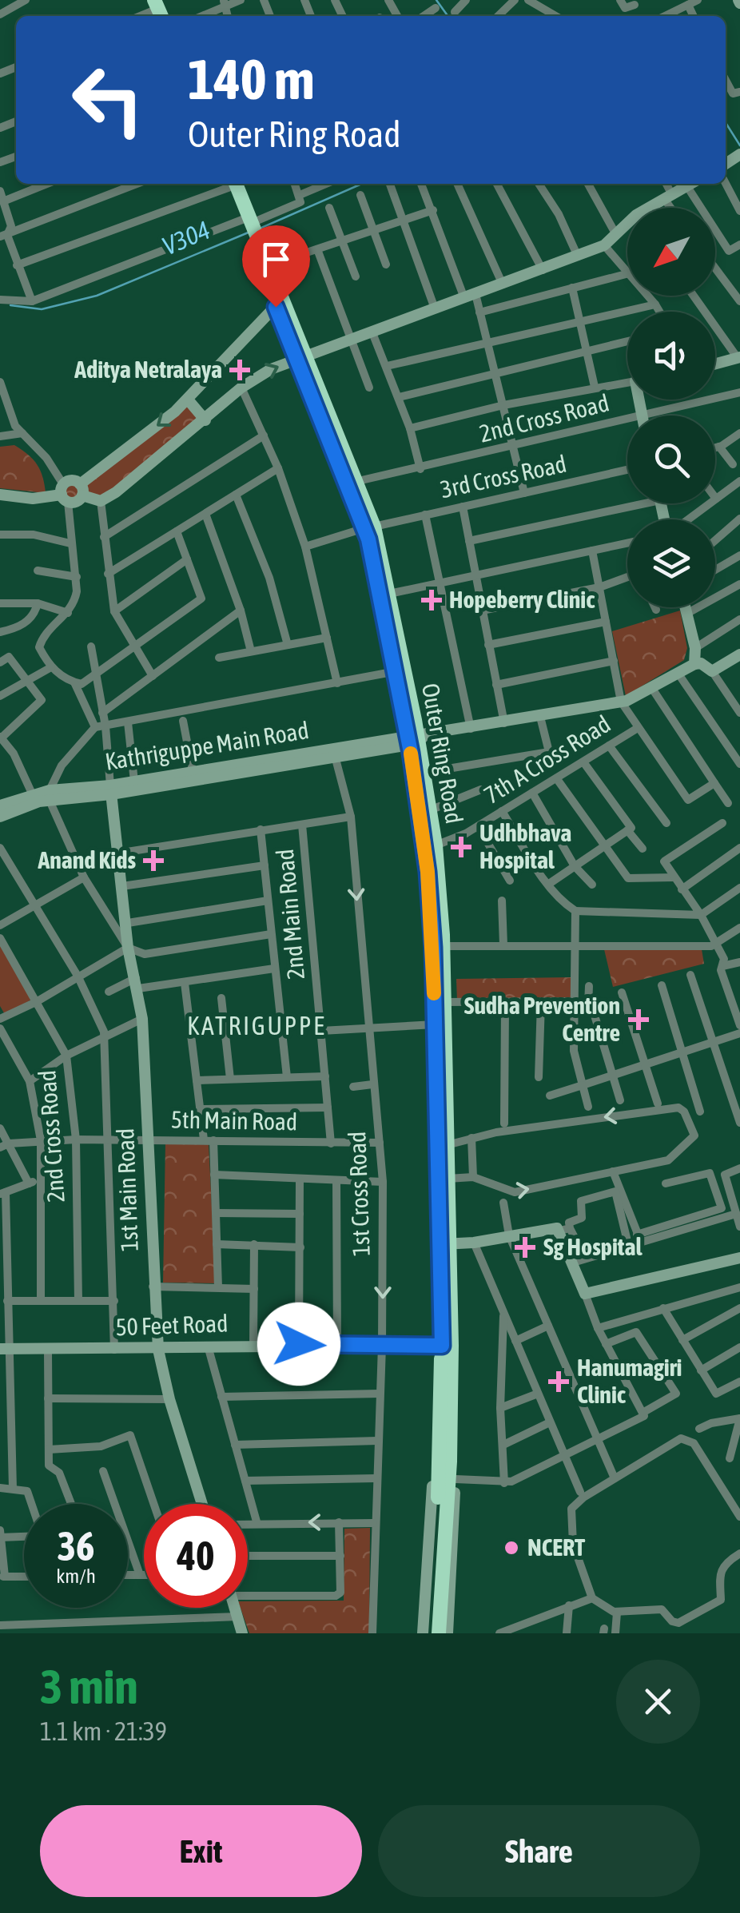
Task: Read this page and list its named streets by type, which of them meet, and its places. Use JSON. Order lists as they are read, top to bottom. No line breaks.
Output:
{"streets":{"highway":["Outer Ring Road"],"street":["2nd Cross Road","3rd Cross Road","Kathriguppe Main Road","7th A Cross Road","2nd Main Road","5th Main Road","1st Main Road","1st Cross Road","50 Feet Road"]},"crossings":[["2nd Cross Road","Outer Ring Road"],["2nd Cross Road","5th Main Road"],["3rd Cross Road","Outer Ring Road"],["Kathriguppe Main Road","Outer Ring Road"],["Kathriguppe Main Road","1st Main Road"],["Kathriguppe Main Road","1st Cross Road"],["Outer Ring Road","7th A Cross Road"],["Outer Ring Road","50 Feet Road"],["2nd Main Road","5th Main Road"],["2nd Main Road","1st Main Road"],["5th Main Road","1st Main Road"],["5th Main Road","1st Cross Road"],["1st Main Road","50 Feet Road"],["1st Cross Road","50 Feet Road"]],"districts":["KATRIGUPPE"],"water":["V304"],"places":{"health":["Aditya Netralaya","Hopeberry Clinic","Udhbhava Hospital","Anand Kids","Sudha Prevention Centre","Sg Hospital","Hanumagiri Clinic"],"other":["NCERT"]},"north":"bottom left","page":{"turn":["140 m","Outer Ring Road"],"speed":"36 km/h","limit":"40","heading":["3 min","1.1 km · 21:39"],"buttons":["Exit","Share"]}}
